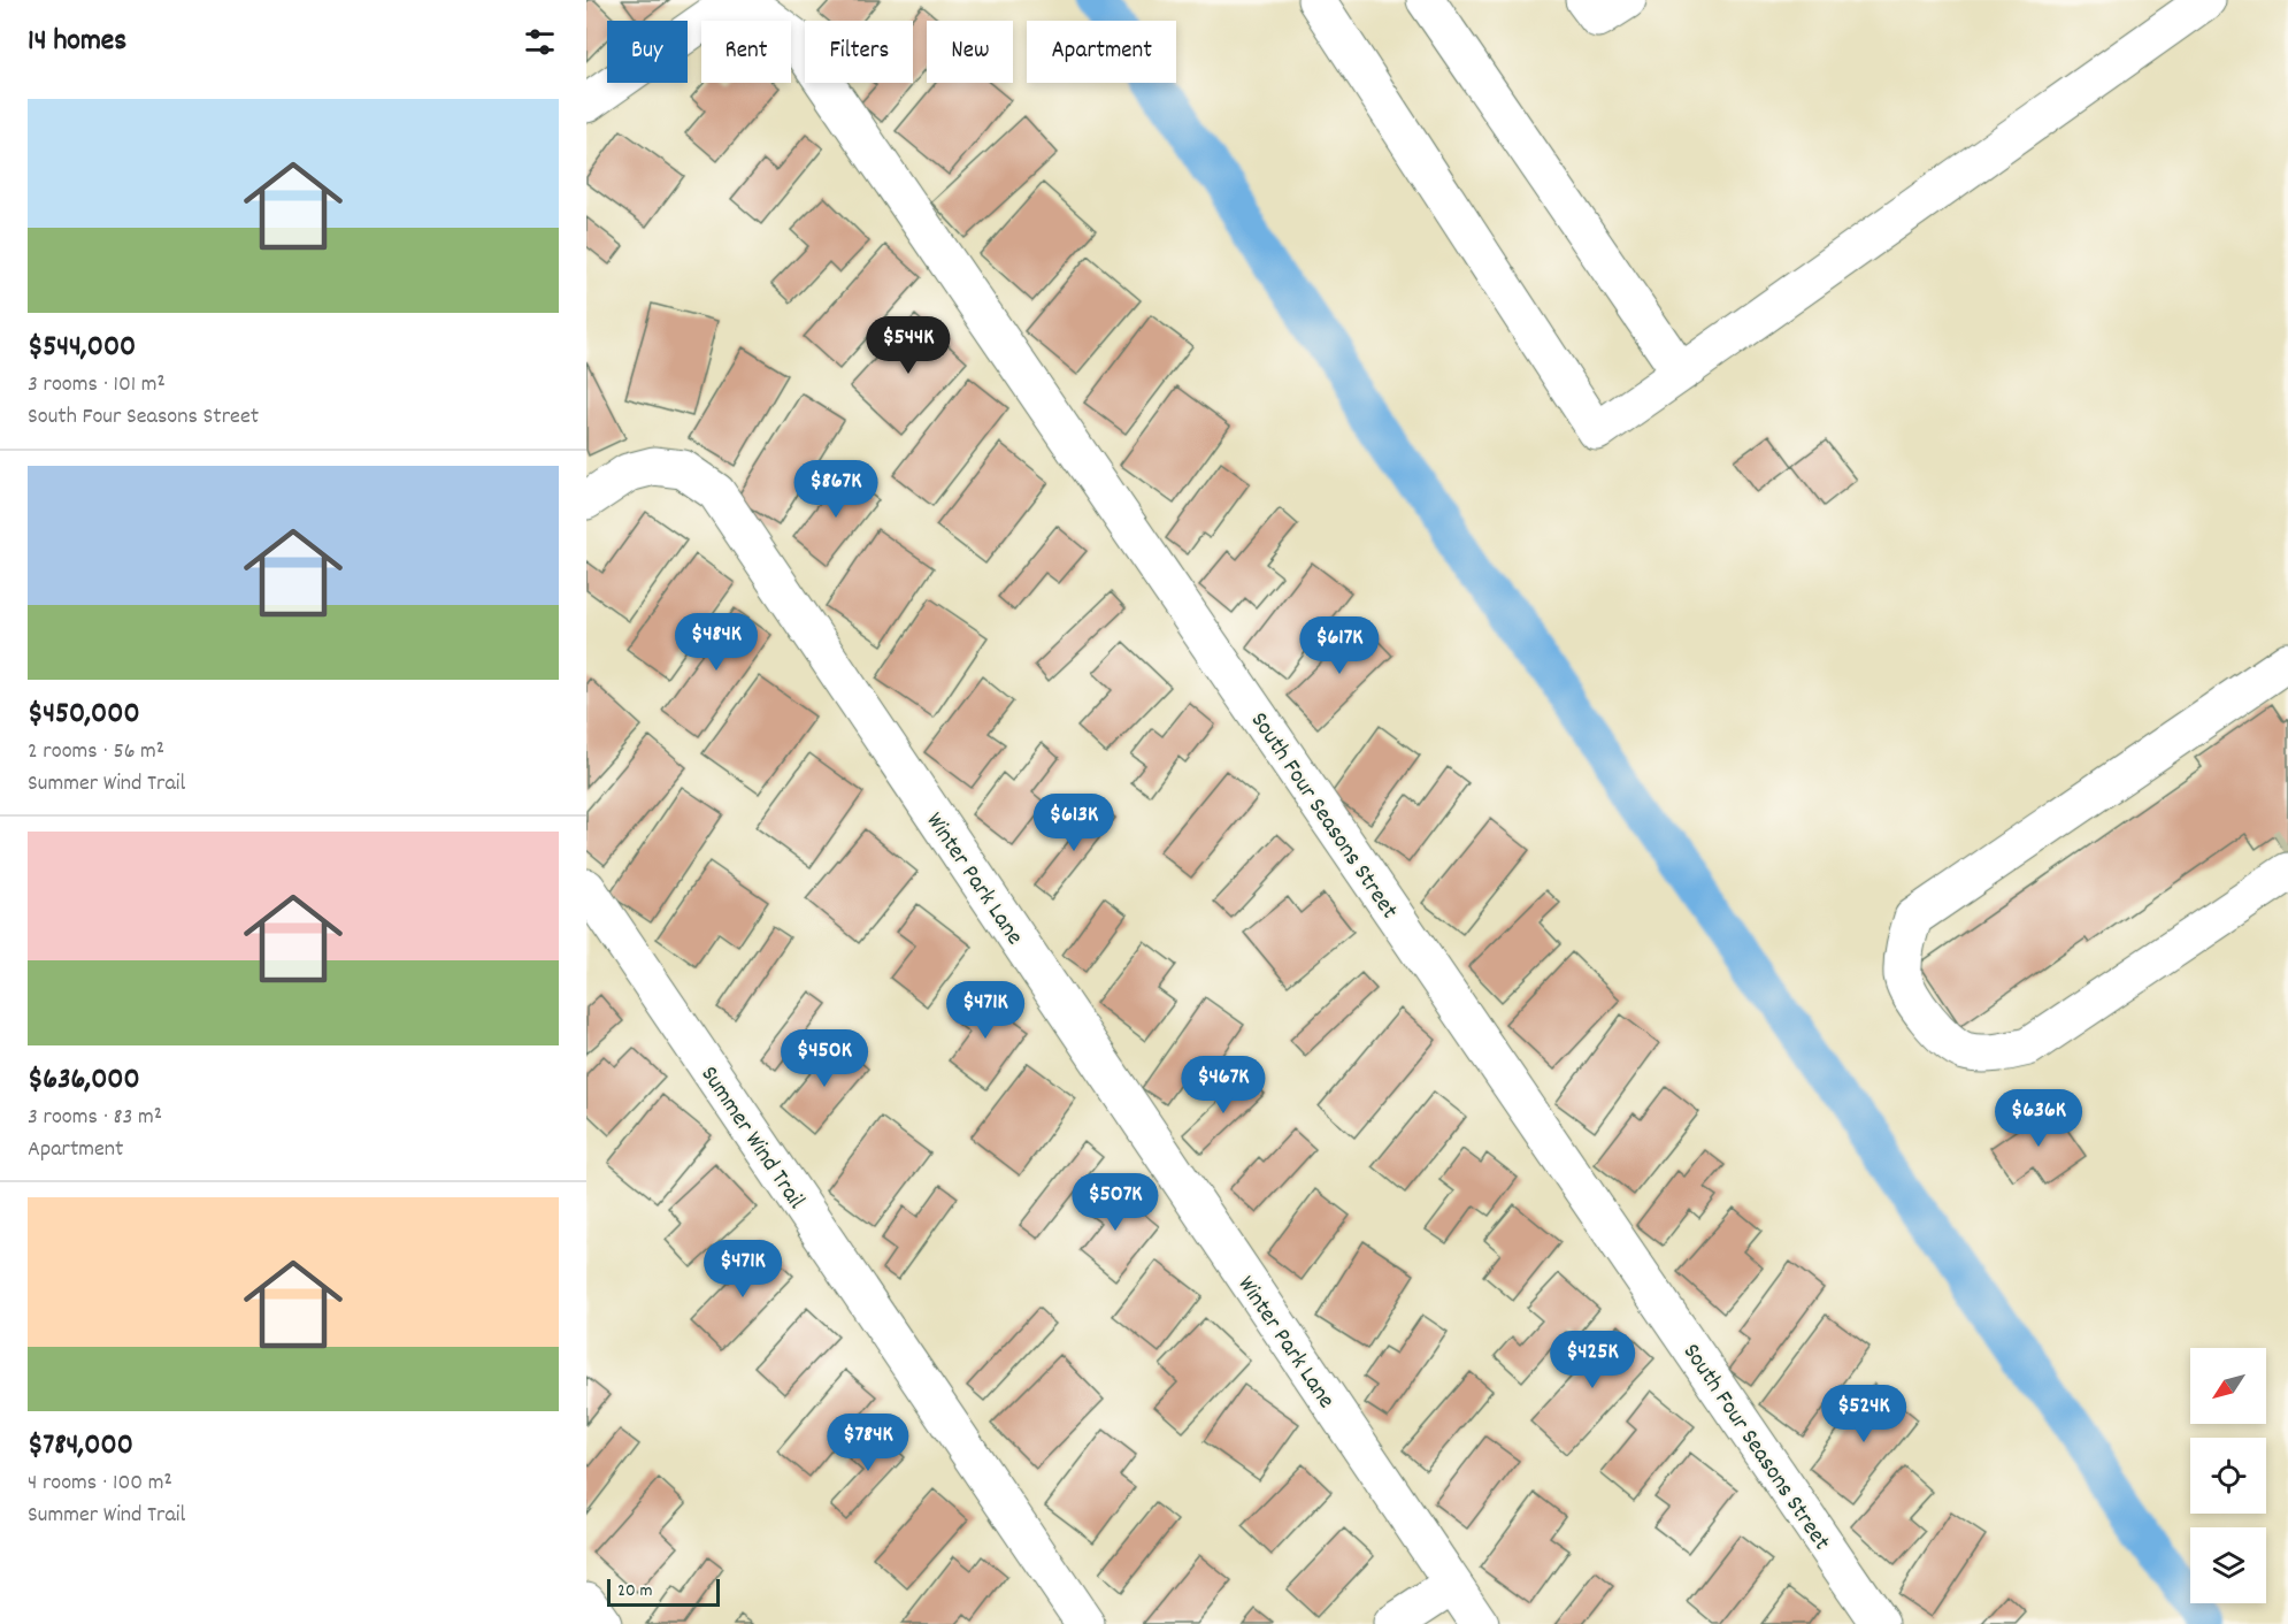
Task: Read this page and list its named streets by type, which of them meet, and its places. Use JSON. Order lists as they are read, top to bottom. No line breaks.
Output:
{"streets":{"street":["South Four Seasons Street","Winter Park Lane","Summer Wind Trail"]},"scale_bar":"20 m","north":"bottom left","page":{"heading":"14 homes","chip":["Buy","Rent","Filters","New","Apartment"],"list":[{"name":"$544,000","note":"3 rooms · 101 m² · South Four Seasons Street"},{"name":"$450,000","note":"2 rooms · 56 m² · Summer Wind Trail"},{"name":"$636,000","note":"3 rooms · 83 m² · Apartment"},{"name":"$784,000","note":"4 rooms · 100 m² · Summer Wind Trail"}],"price":["$544K","$867K","$484K","$617K","$613K","$471K","$450K","$467K","$636K","$507K","$471K","$425K","$524K","$784K"],"scale":"20 m"}}
